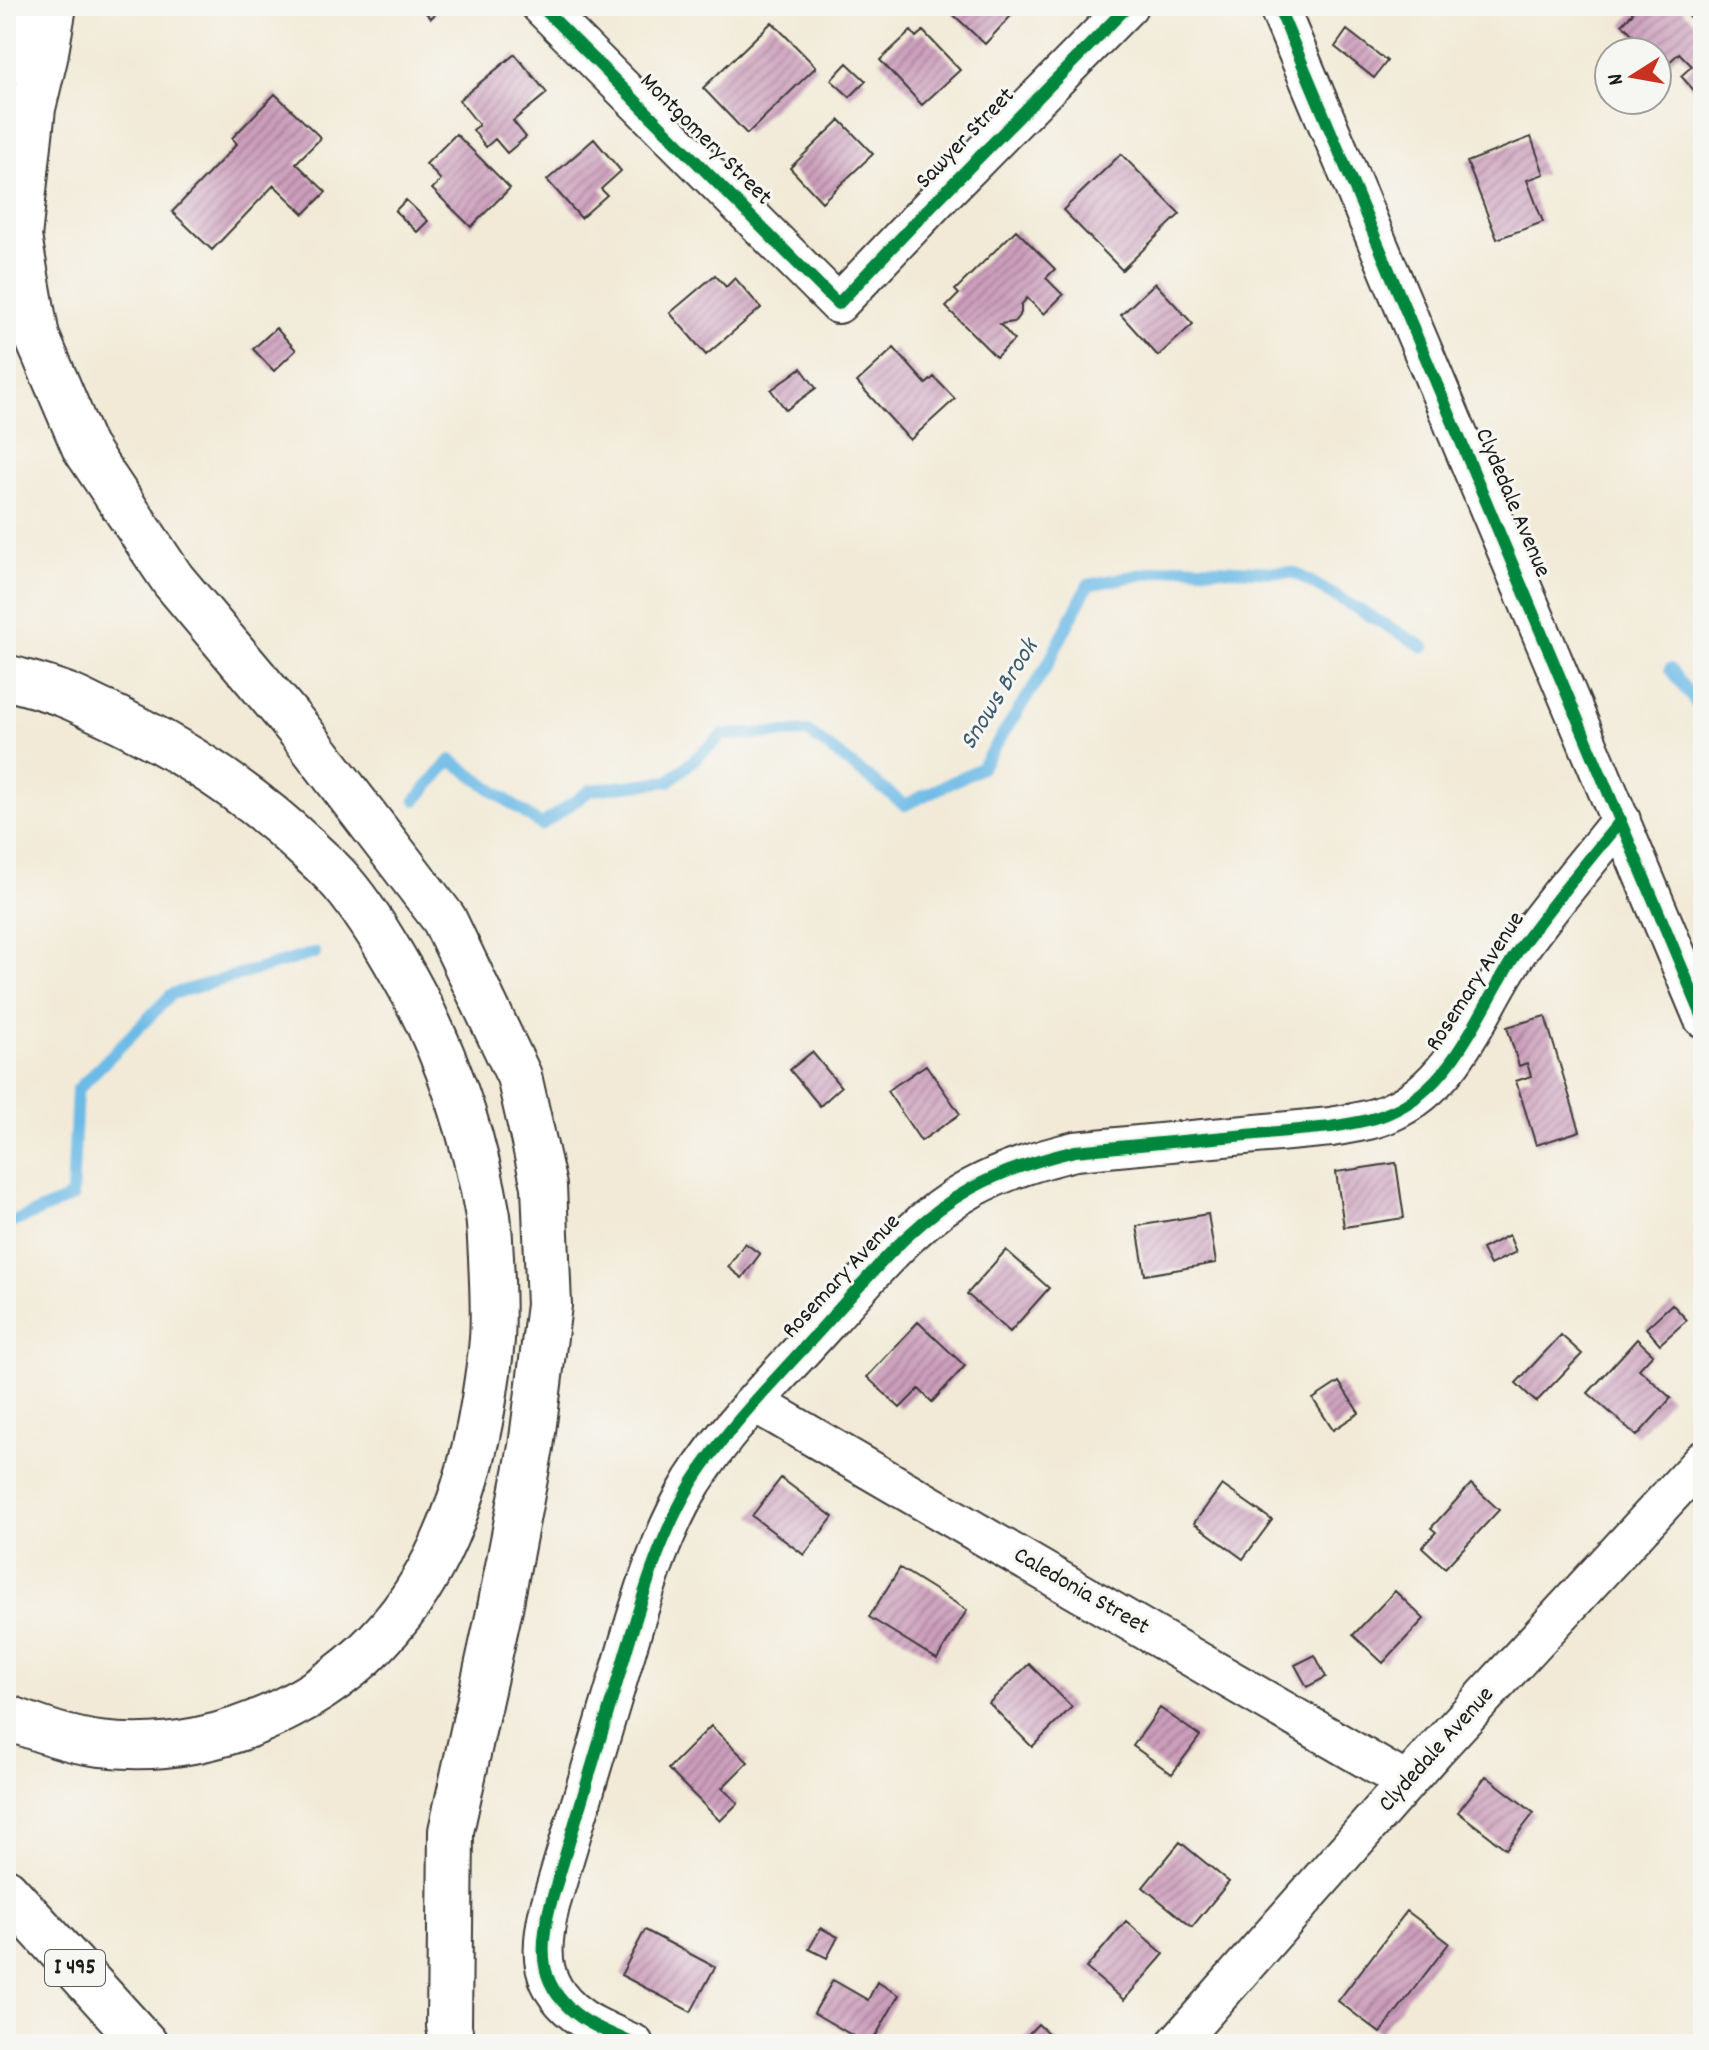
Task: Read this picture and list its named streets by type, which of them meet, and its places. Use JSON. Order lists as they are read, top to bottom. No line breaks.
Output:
{"streets":{"main road":["I 495"],"street":["Sawyer Street","Montgomery Street","Clydedale Avenue","Rosemary Avenue","Caledonia Street"]},"crossings":[["Sawyer Street","Montgomery Street"],["Clydedale Avenue","Rosemary Avenue"],["Clydedale Avenue","Caledonia Street"],["Rosemary Avenue","Caledonia Street"]],"water":["Snows Brook"],"north":"left"}
